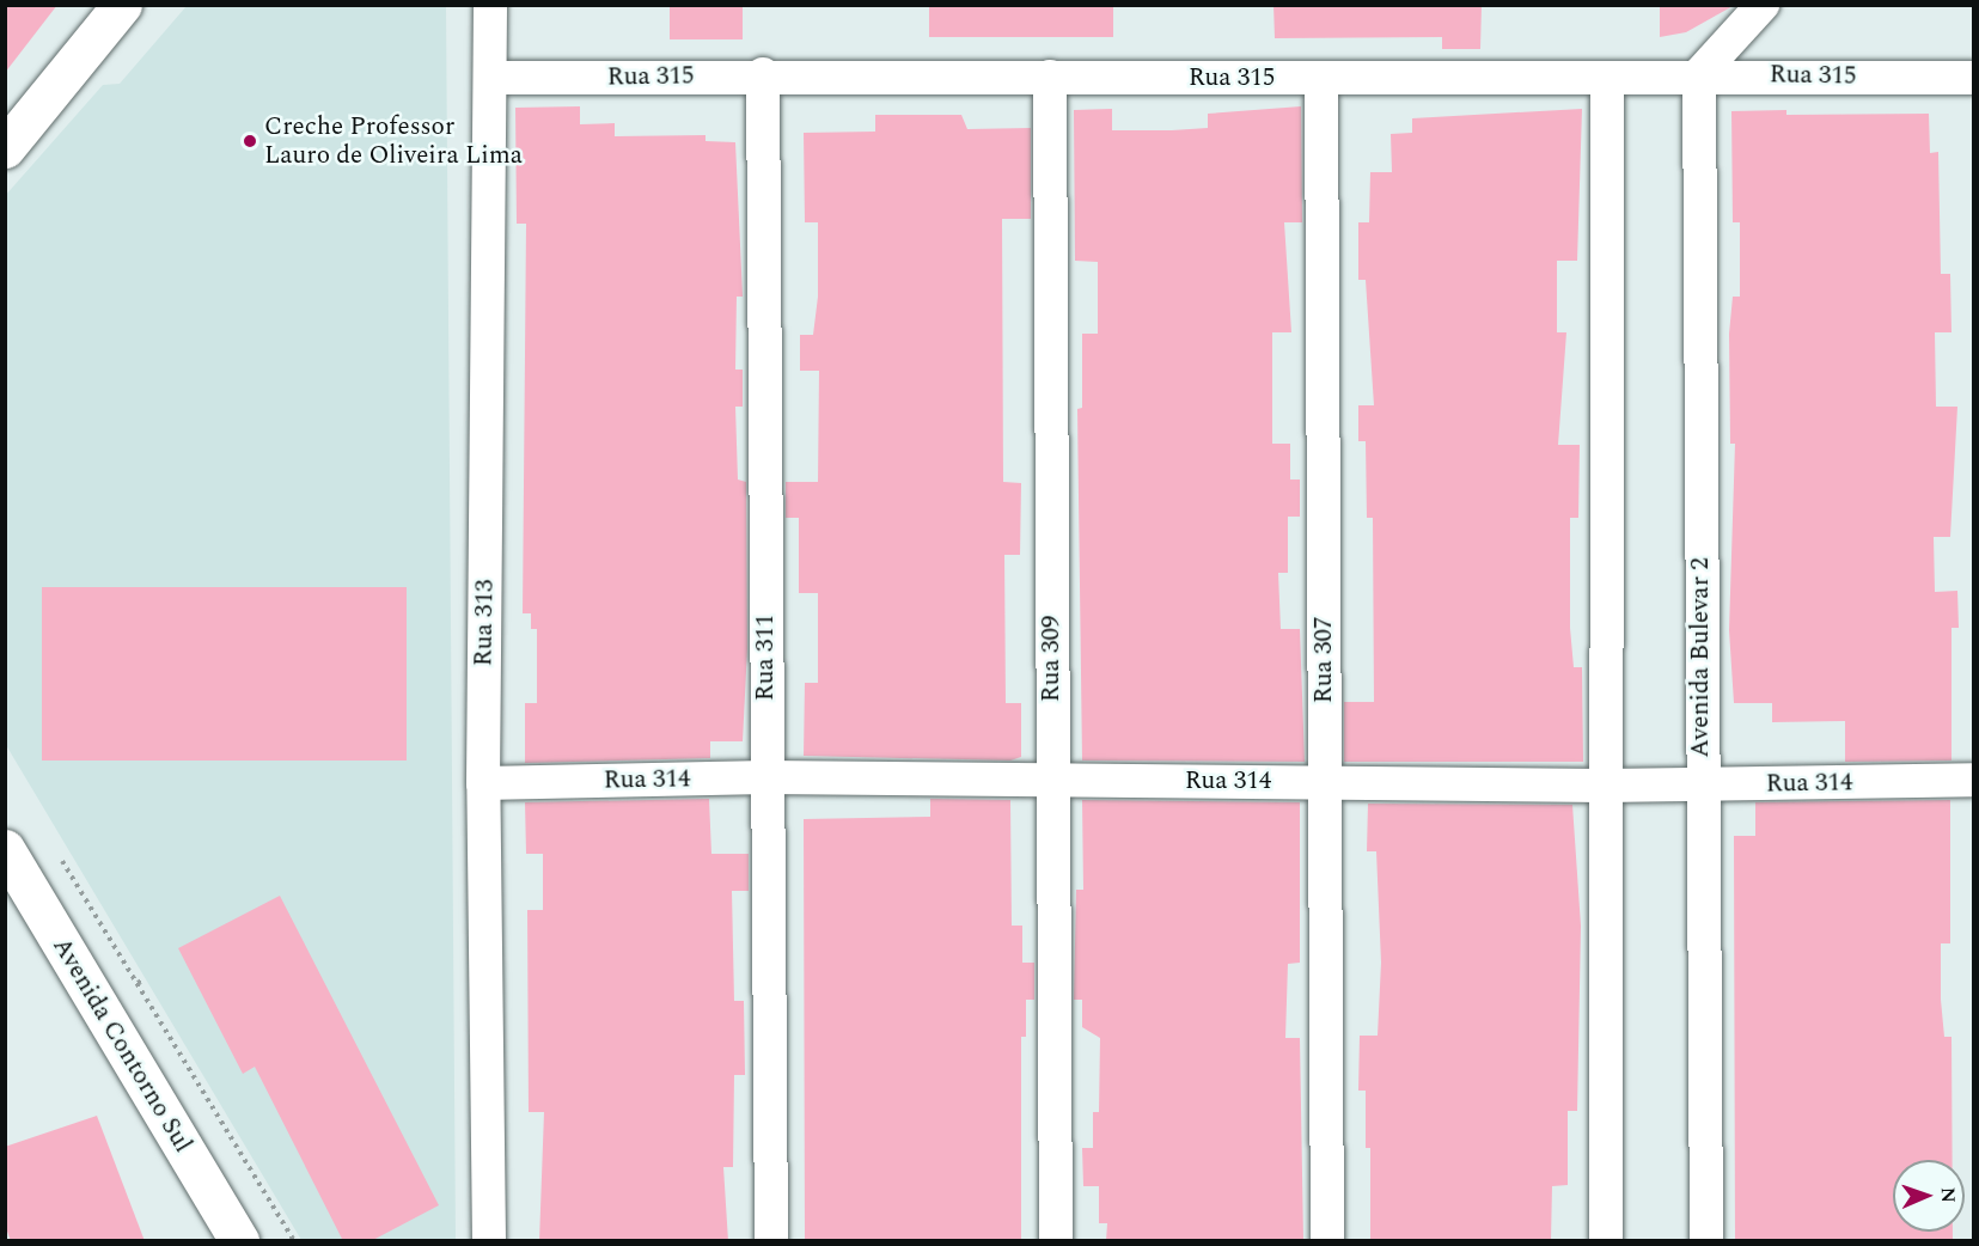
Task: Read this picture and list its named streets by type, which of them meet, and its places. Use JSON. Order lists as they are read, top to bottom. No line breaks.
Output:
{"streets":{"street":["Rua 315","Rua 313","Rua 311","Avenida Bulevar 2","Rua 309","Rua 307","Rua 314","Avenida Contorno Sul"]},"crossings":[["Rua 315","Rua 313"],["Rua 315","Rua 311"],["Rua 315","Avenida Bulevar 2"],["Rua 315","Rua 309"],["Rua 315","Rua 307"],["Rua 313","Rua 314"],["Rua 311","Rua 314"],["Avenida Bulevar 2","Rua 314"],["Rua 309","Rua 314"],["Rua 307","Rua 314"]],"places":["Creche Professor Lauro de Oliveira Lima"],"north":"right"}
